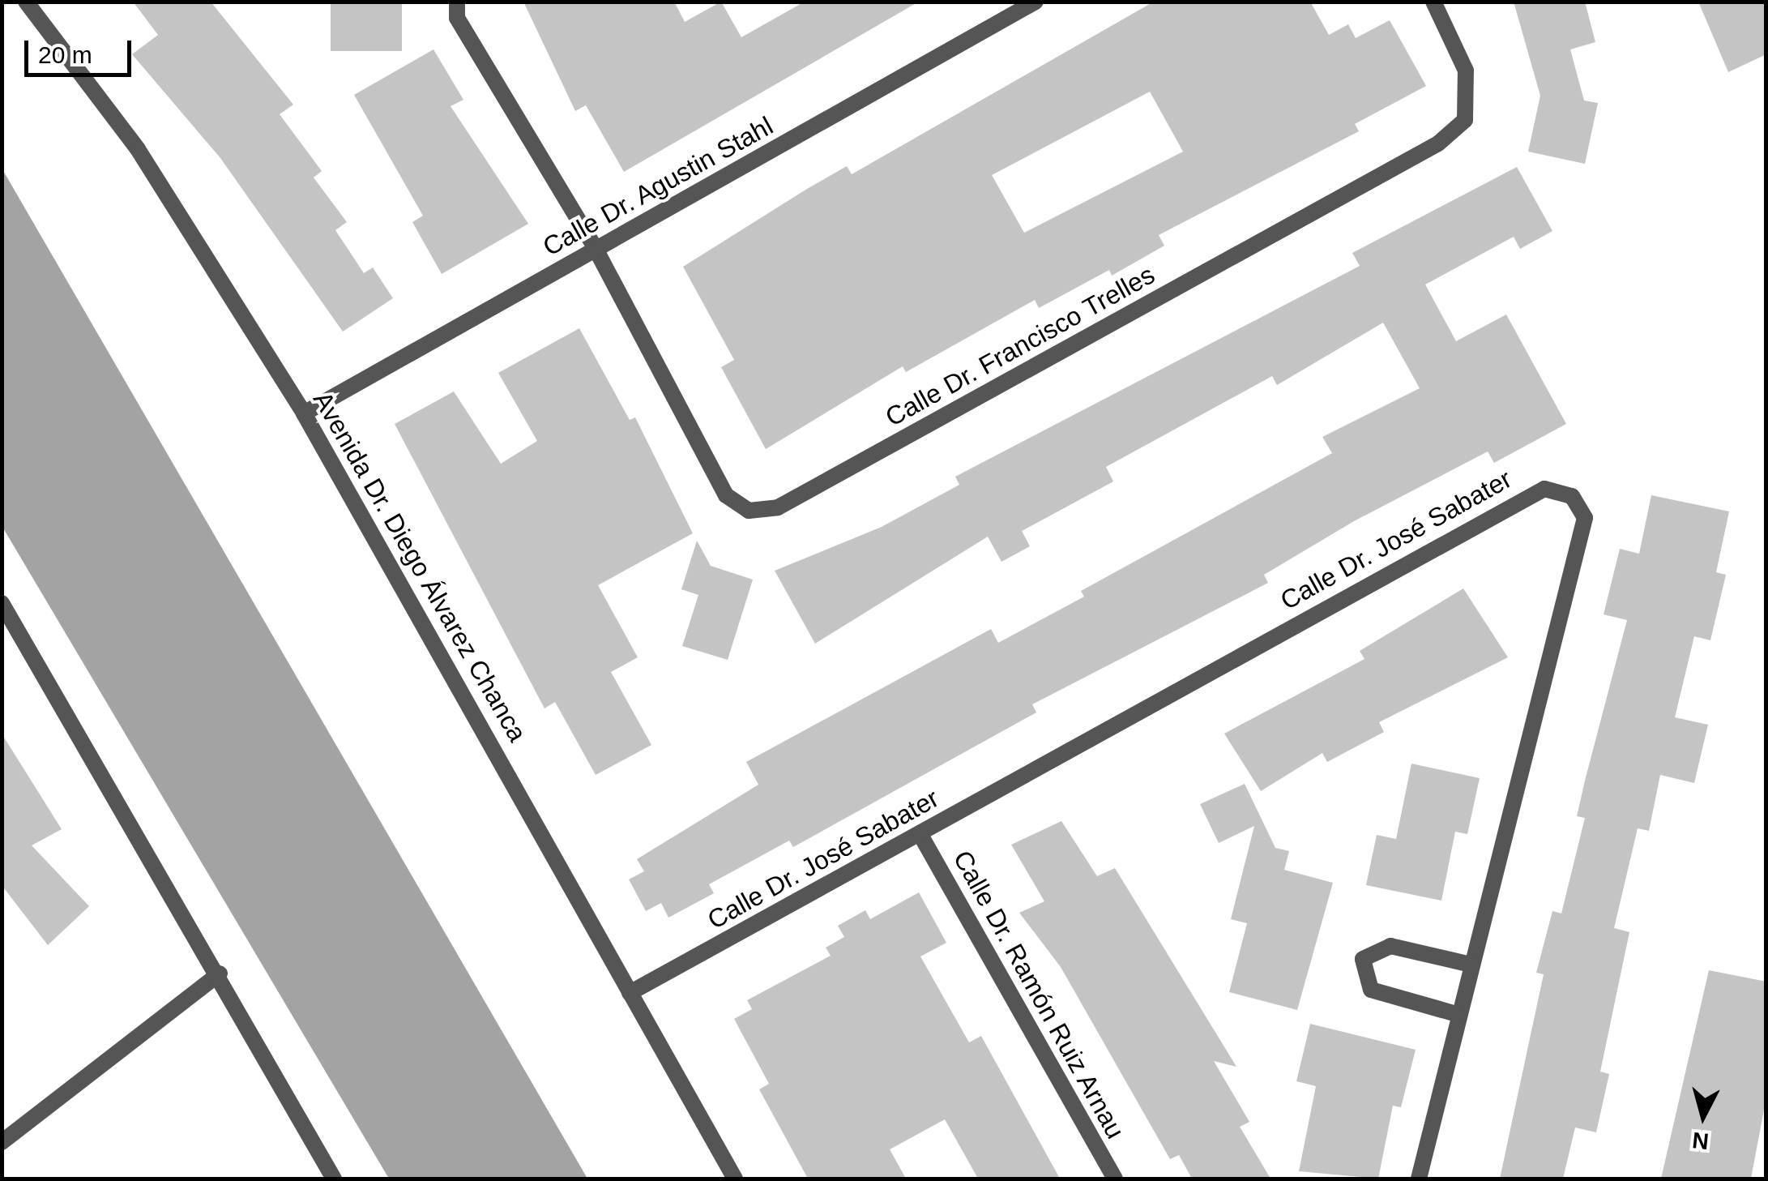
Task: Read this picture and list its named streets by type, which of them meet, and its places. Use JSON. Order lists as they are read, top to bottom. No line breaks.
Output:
{"streets":{"street":["Calle Dr. Agustin Stahl","Calle Dr. Francisco Trelles","Calle Dr. José Sabater","Avenida Dr. Diego Álvarez Chanca","Calle Dr. Ramón Ruiz Arnau"]},"crossings":[["Calle Dr. Agustin Stahl","Calle Dr. Francisco Trelles"],["Calle Dr. Agustin Stahl","Avenida Dr. Diego Álvarez Chanca"],["Calle Dr. José Sabater","Avenida Dr. Diego Álvarez Chanca"],["Calle Dr. José Sabater","Calle Dr. Ramón Ruiz Arnau"]],"scale_bar":"20 m","north":"bottom"}
